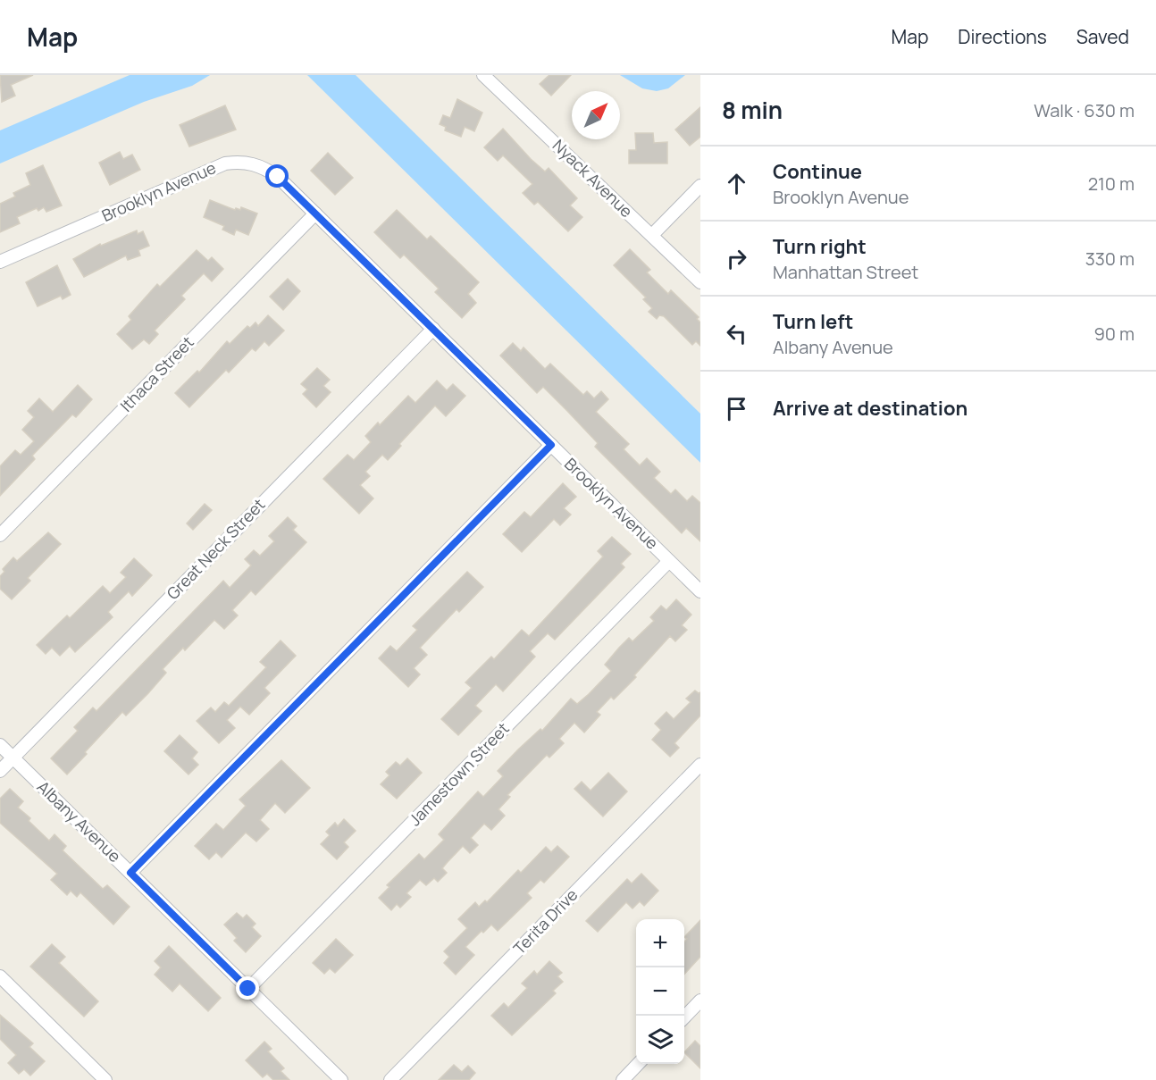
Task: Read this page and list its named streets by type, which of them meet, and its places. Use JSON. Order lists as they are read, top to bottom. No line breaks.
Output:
{"streets":{"street":["Nyack Avenue","Brooklyn Avenue","Ithaca Street","Great Neck Street","Jamestown Street","Albany Avenue","Terita Drive"]},"crossings":[["Brooklyn Avenue","Ithaca Street"],["Brooklyn Avenue","Great Neck Street"],["Brooklyn Avenue","Jamestown Street"],["Great Neck Street","Albany Avenue"],["Jamestown Street","Albany Avenue"]],"north":"top right","page":{"header":"Map","nav":["Map","Directions","Saved"],"heading":["8 min","Walk · 630 m"],"list":[["Continue","Brooklyn Avenue","210 m"],["Turn right","Manhattan Street","330 m"],["Turn left","Albany Avenue","90 m"],"Arrive at destination"],"map_buttons":["+","−"]}}
